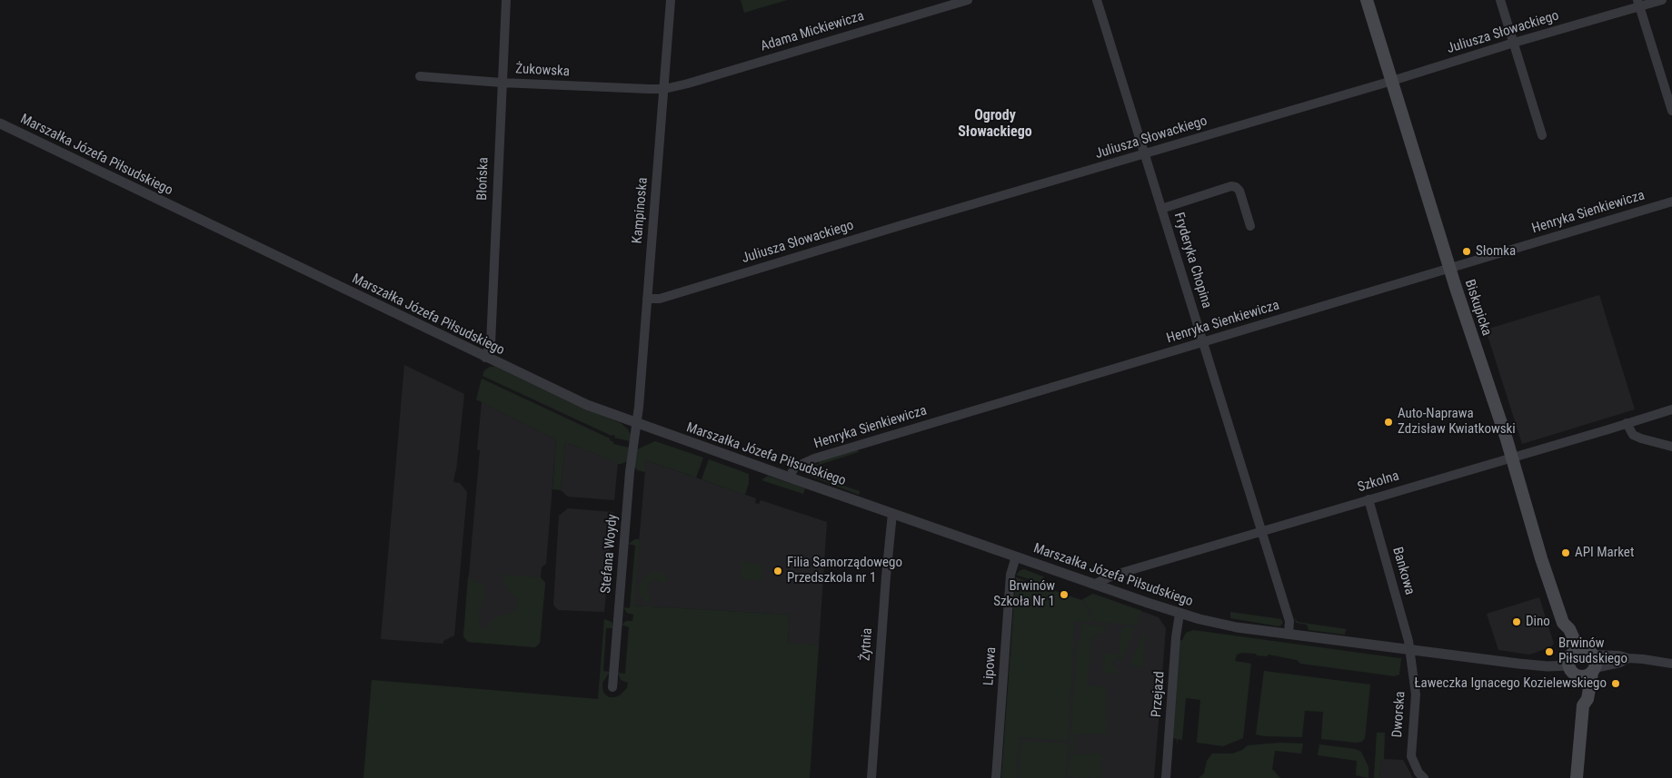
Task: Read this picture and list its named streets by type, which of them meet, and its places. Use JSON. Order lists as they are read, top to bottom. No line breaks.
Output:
{"streets":{"main road":["Biskupicka"],"street":["Adama Mickiewicza","Juliusza Słowackiego","Żukowska","Marszałka Józefa Piłsudskiego","Błońska","Kampinoska","Henryka Sienkiewicza","Fryderyka Chopina","Szkolna","Stefana Woydy","Bankowa","Żytnia","Lipowa","Przejazd","Dworska"]},"crossings":[["Adama Mickiewicza","Żukowska"],["Adama Mickiewicza","Kampinoska"],["Juliusza Słowackiego","Kampinoska"],["Juliusza Słowackiego","Fryderyka Chopina"],["Juliusza Słowackiego","Biskupicka"],["Żukowska","Błońska"],["Żukowska","Kampinoska"],["Marszałka Józefa Piłsudskiego","Błońska"],["Marszałka Józefa Piłsudskiego","Kampinoska"],["Marszałka Józefa Piłsudskiego","Henryka Sienkiewicza"],["Marszałka Józefa Piłsudskiego","Fryderyka Chopina"],["Marszałka Józefa Piłsudskiego","Biskupicka"],["Marszałka Józefa Piłsudskiego","Szkolna"],["Marszałka Józefa Piłsudskiego","Stefana Woydy"],["Marszałka Józefa Piłsudskiego","Bankowa"],["Marszałka Józefa Piłsudskiego","Żytnia"],["Marszałka Józefa Piłsudskiego","Lipowa"],["Marszałka Józefa Piłsudskiego","Przejazd"],["Marszałka Józefa Piłsudskiego","Dworska"],["Kampinoska","Stefana Woydy"],["Henryka Sienkiewicza","Fryderyka Chopina"],["Henryka Sienkiewicza","Biskupicka"],["Fryderyka Chopina","Szkolna"],["Biskupicka","Szkolna"],["Szkolna","Bankowa"],["Bankowa","Dworska"]],"districts":["Ogrody Słowackiego"],"places":["Słomka","Auto-Naprawa Zdzisław Kwiatkowski","API Market","Filia Samorządowego Przedszkola nr 1","Brwinów Szkoła Nr 1","Dino","Brwinów Piłsudskiego","Ławeczka Ignacego Kozielewskiego"]}
